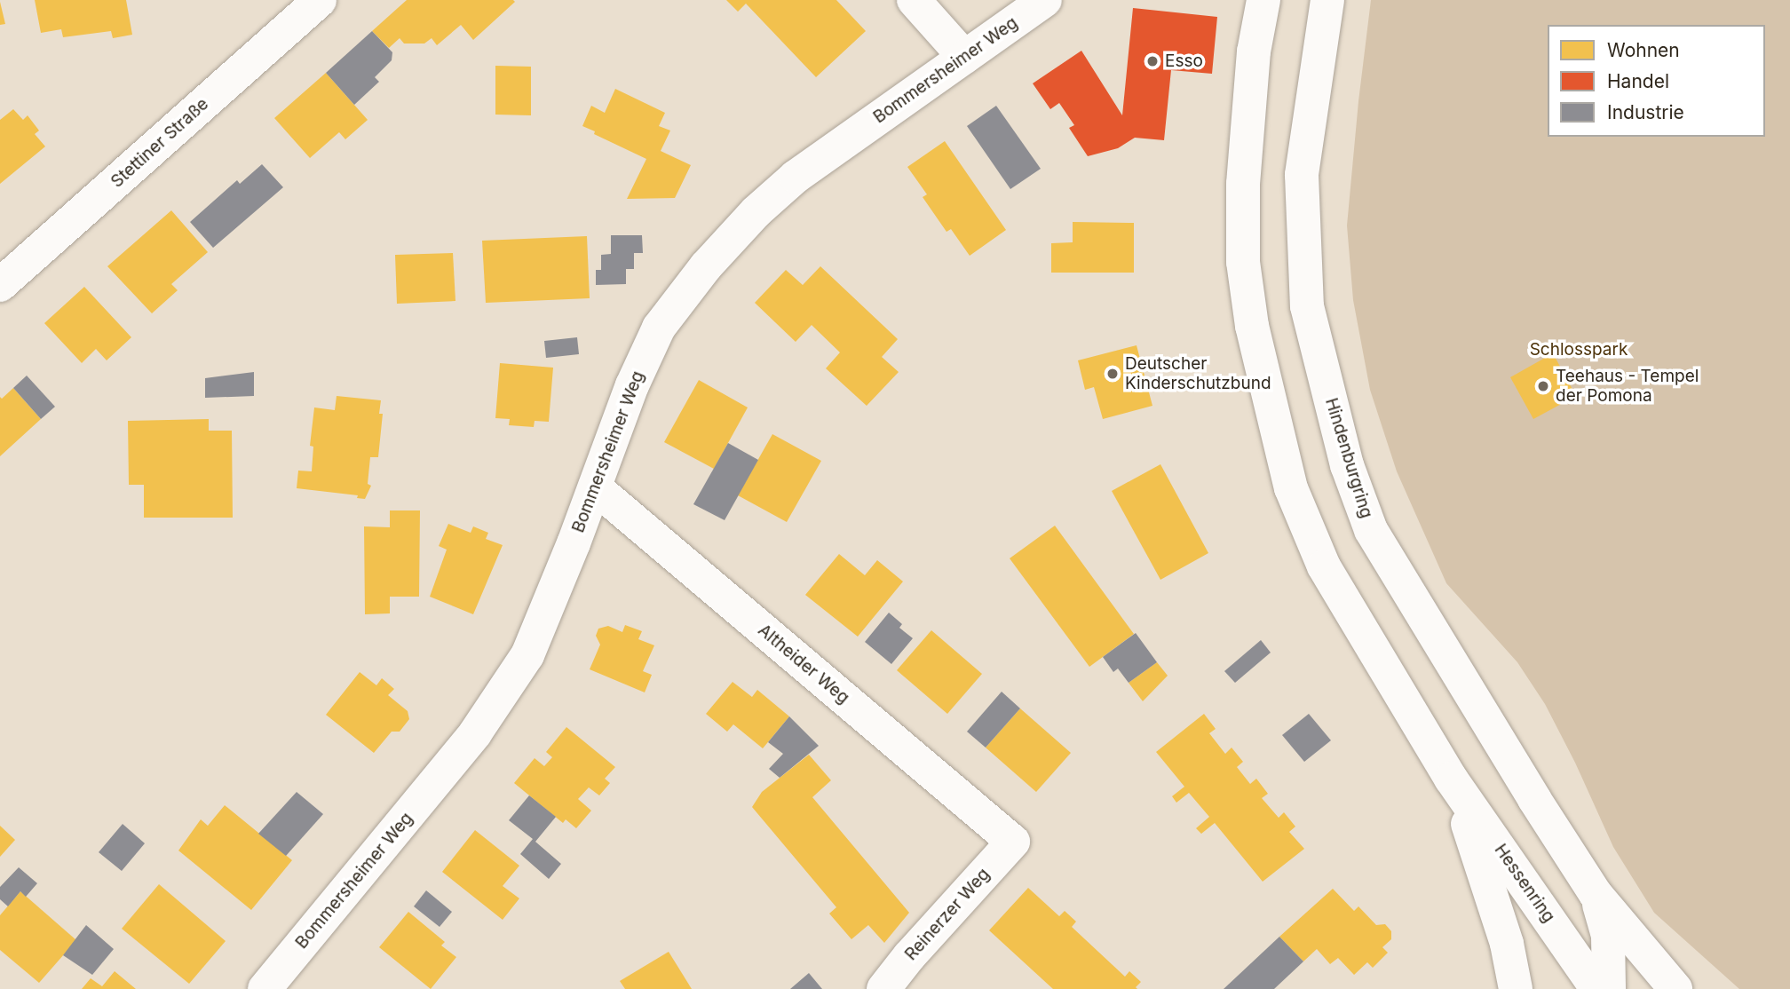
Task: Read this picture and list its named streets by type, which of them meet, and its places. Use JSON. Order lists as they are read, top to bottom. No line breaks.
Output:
{"streets":{"street":["Bommersheimer Weg","Stettiner Straße","Hindenburgring","Altheider Weg","Hessenring","Reinerzer Weg"]},"crossings":[["Bommersheimer Weg","Altheider Weg"],["Altheider Weg","Reinerzer Weg"]],"parks":["Schlosspark"],"places":["Esso","Deutscher Kinderschutzbund","Teehaus - Tempel der Pomona"],"legend":["Wohnen","Handel","Industrie"]}
